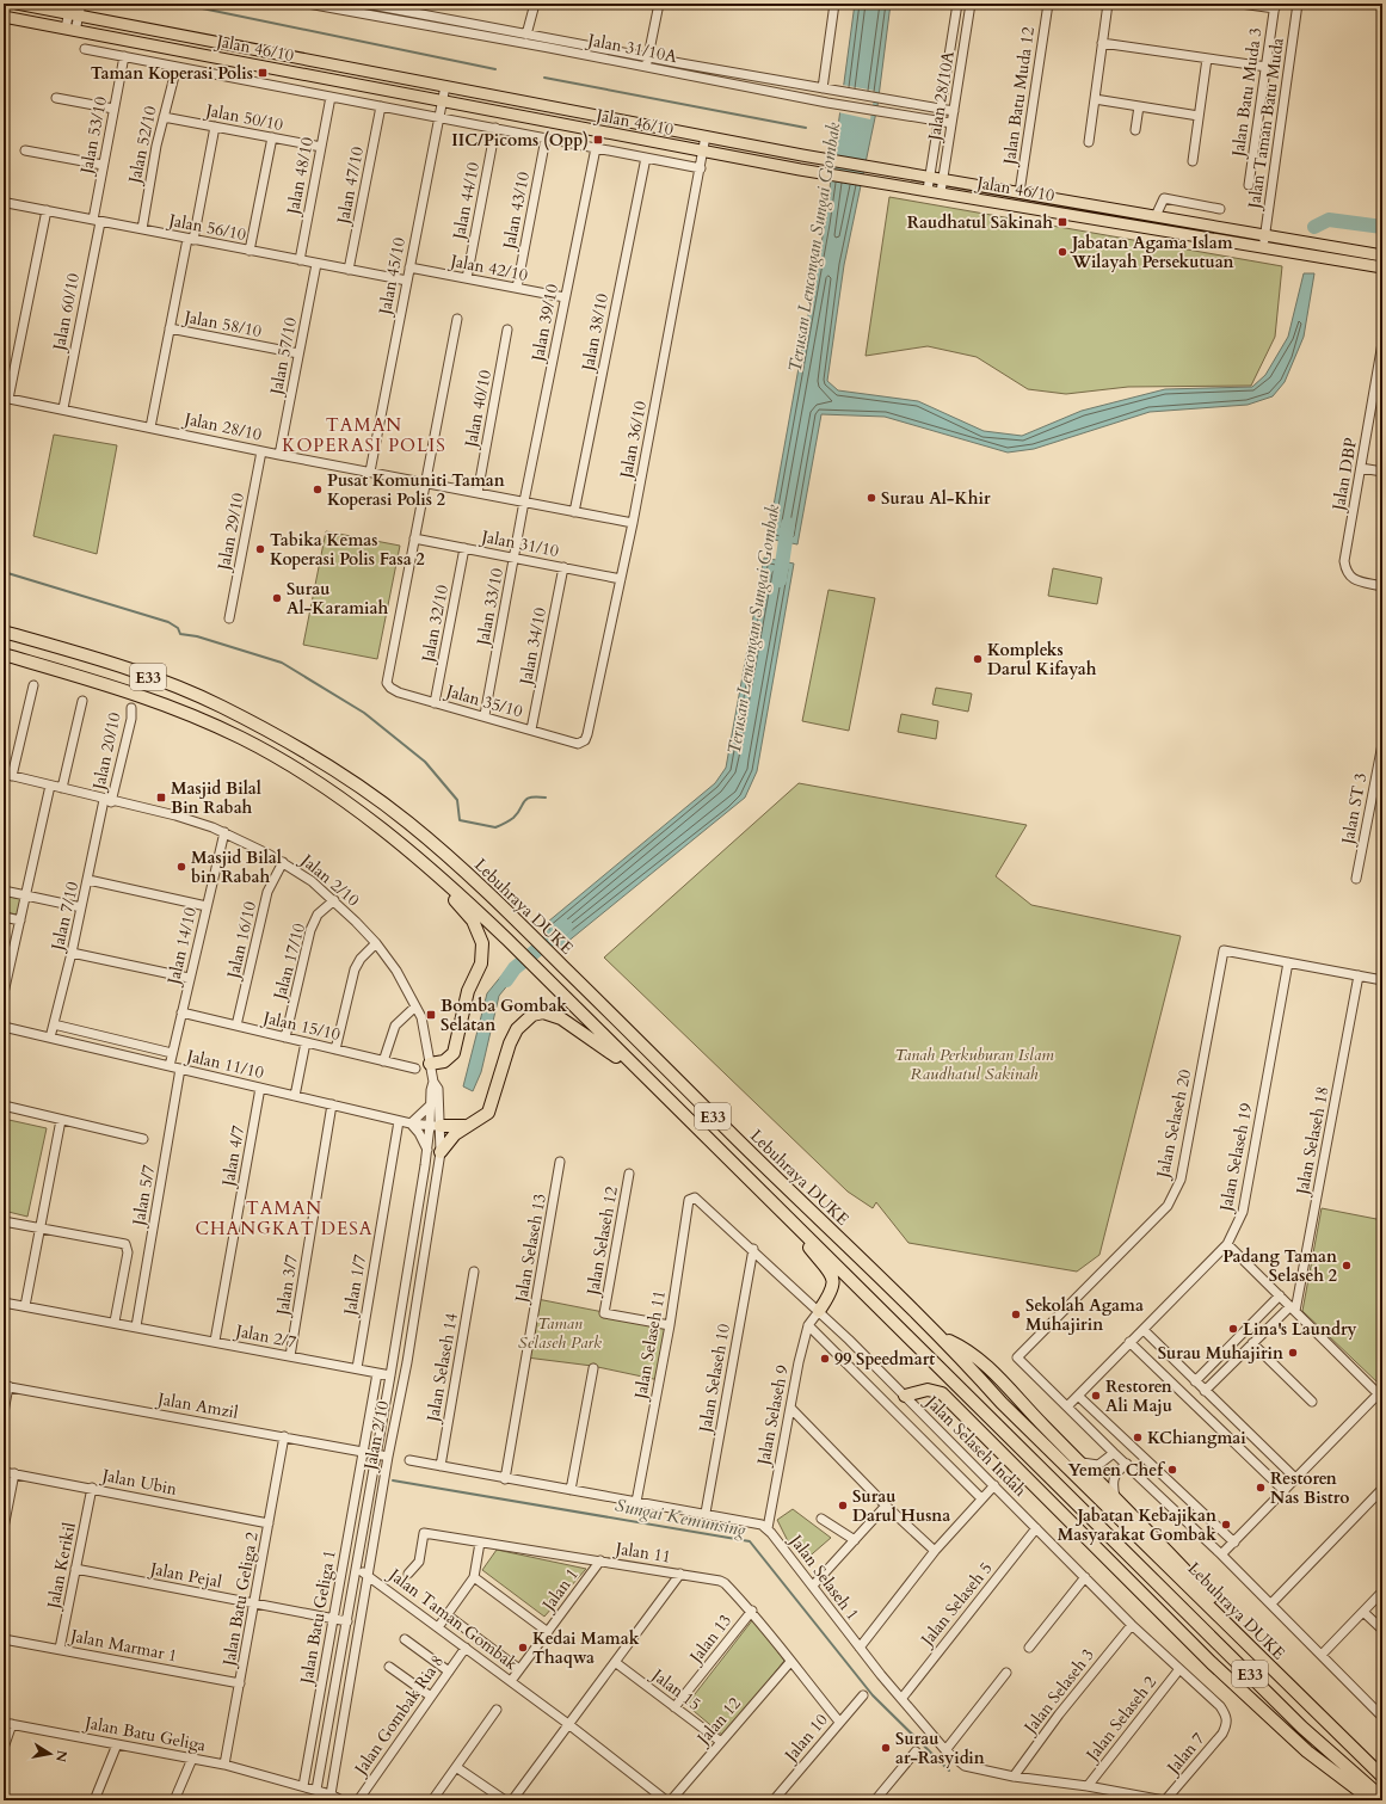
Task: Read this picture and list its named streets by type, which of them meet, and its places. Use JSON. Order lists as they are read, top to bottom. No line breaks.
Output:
{"streets":{"highway":["E33","Lebuhraya DUKE"],"main road":["Jalan 46/10"],"street":["Jalan 31/10A","Jalan Batu Muda 3","Jalan 28/10A","Jalan Batu Muda 12","Jalan 50/10","Jalan Taman Batu Muda","Jalan 53/10","Jalan 52/10","Jalan 48/10","Jalan 47/10","Jalan 44/10","Jalan 43/10","Jalan 56/10","Jalan 42/10","Jalan 45/10","Jalan 60/10","Jalan 39/10","Jalan 58/10","Jalan 38/10","Jalan 57/10","Jalan 40/10","Jalan 28/10","Jalan 36/10","Jalan DBP","Jalan 29/10","Jalan 31/10","Jalan 33/10","Jalan 32/10","Jalan 34/10","Jalan 35/10","Jalan 20/10","Jalan ST 3","Jalan 2/10","Jalan 7/10","Jalan 16/10","Jalan 14/10","Jalan 17/10","Jalan 15/10","Jalan 11/10","Jalan Selaseh 20","Jalan Selaseh 18","Jalan 4/7","Jalan Selaseh 19","Jalan 5/7","Jalan Selaseh 12","Jalan Selaseh 13","Jalan 3/7","Jalan 1/7","Jalan 2/7","Jalan Selaseh 11","Jalan Selaseh 14","Jalan Selaseh 10","Jalan Amzil","Jalan Selaseh 9","Jalan Selaseh Indah","Jalan Ubin","Jalan 11","Jalan Kerikil","Jalan Pejal","Jalan Selaseh 1","Jalan 1","Jalan Batu Geliga 2","Jalan Selaseh 5","Jalan Batu Geliga 1","Jalan Taman Gombak","Jalan 13","Jalan Marmar 1","Jalan 15","Jalan Selaseh 3","Jalan Gombak Ria 8","Jalan Selaseh 2","Jalan 12","Jalan Batu Geliga","Jalan 10","Jalan 7"]},"crossings":[["Jalan 46/10","Jalan 28/10A"],["Jalan 46/10","Jalan Batu Muda 12"],["Jalan 46/10","Jalan Taman Batu Muda"],["Jalan 46/10","Jalan 53/10"],["Jalan 46/10","Jalan 52/10"],["Jalan 46/10","Jalan 48/10"],["Jalan 46/10","Jalan 47/10"],["Jalan 46/10","Jalan 44/10"],["Jalan 46/10","Jalan 43/10"],["Jalan 46/10","Jalan 45/10"],["Jalan 46/10","Jalan 39/10"],["Jalan 46/10","Jalan 38/10"],["Jalan 46/10","Jalan 36/10"],["Jalan 31/10A","Jalan 28/10A"],["Jalan 50/10","Jalan 52/10"],["Jalan 50/10","Jalan 48/10"],["Jalan 50/10","Jalan 58/10"],["Jalan 53/10","Jalan 56/10"],["Jalan 53/10","Jalan 60/10"],["Jalan 52/10","Jalan 56/10"],["Jalan 48/10","Jalan 56/10"],["Jalan 47/10","Jalan 56/10"],["Jalan 44/10","Jalan 42/10"],["Jalan 43/10","Jalan 42/10"],["Jalan 56/10","Jalan 45/10"],["Jalan 56/10","Jalan 60/10"],["Jalan 56/10","Jalan 58/10"],["Jalan 56/10","Jalan 57/10"],["Jalan 42/10","Jalan 45/10"],["Jalan 42/10","Jalan 39/10"],["Jalan 45/10","Jalan 28/10"],["Jalan 60/10","Jalan 28/10"],["Jalan 39/10","Jalan 28/10"],["Jalan 39/10","Jalan 33/10"],["Jalan 58/10","Jalan 57/10"],["Jalan 58/10","Jalan 28/10"],["Jalan 38/10","Jalan 28/10"],["Jalan 57/10","Jalan 28/10"],["Jalan 40/10","Jalan 28/10"],["Jalan 28/10","Jalan 36/10"],["Jalan 28/10","Jalan 29/10"],["Jalan 28/10","Jalan 33/10"],["Jalan 36/10","Jalan 31/10"],["Jalan 36/10","Jalan 35/10"],["Jalan 31/10","Jalan 33/10"],["Jalan 31/10","Jalan 32/10"],["Jalan 31/10","Jalan 34/10"],["Jalan 31/10","Jalan 35/10"],["Jalan 33/10","Jalan 35/10"],["Jalan 32/10","Jalan 35/10"],["Jalan 34/10","Jalan 35/10"],["Jalan 20/10","Jalan 2/10"],["Jalan 20/10","Jalan 7/10"],["Jalan 2/10","Jalan 7/10"],["Jalan 2/10","Jalan 16/10"],["Jalan 2/10","Jalan 14/10"],["Jalan 2/10","Jalan 17/10"],["Jalan 2/10","Jalan 11/10"],["Jalan 2/10","Jalan 2/7"],["Jalan 2/10","Jalan Amzil"],["Jalan 2/10","Jalan Pejal"],["Jalan 2/10","Jalan Taman Gombak"],["Jalan 7/10","Jalan 11/10"],["Jalan 16/10","Jalan 15/10"],["Jalan 14/10","Jalan 15/10"],["Jalan 14/10","Jalan 11/10"],["Jalan 17/10","Jalan 15/10"],["Jalan 11/10","Jalan 4/7"],["Jalan 11/10","Jalan 5/7"],["Jalan 11/10","Jalan 3/7"],["Jalan 11/10","Jalan 1/7"],["Jalan Selaseh 20","Jalan Selaseh 19"],["Jalan 4/7","Jalan 2/7"],["Jalan 5/7","Jalan 2/7"],["Jalan Selaseh 12","Jalan Selaseh 11"],["Jalan Selaseh 13","Jalan Selaseh 1"],["Jalan 3/7","Jalan 2/7"],["Jalan 1/7","Jalan 2/7"],["Jalan 2/7","Jalan Batu Geliga 1"],["Jalan Selaseh 11","Jalan Selaseh Indah"],["Jalan Selaseh 11","Jalan Selaseh 1"],["Jalan Selaseh 14","Jalan Selaseh 1"],["Jalan Selaseh 10","Jalan Selaseh Indah"],["Jalan Selaseh 10","Jalan Selaseh 1"],["Jalan Amzil","Jalan Batu Geliga 2"],["Jalan Amzil","Jalan Batu Geliga 1"],["Jalan Selaseh 9","Jalan Selaseh Indah"],["Jalan Selaseh 9","Jalan Selaseh 1"],["Jalan Selaseh Indah","Jalan Selaseh 5"],["Jalan Selaseh Indah","Jalan Selaseh 3"],["Jalan Selaseh Indah","Jalan Selaseh 2"],["Jalan Selaseh Indah","Jalan 7"],["Jalan Ubin","Jalan Kerikil"],["Jalan Ubin","Jalan Batu Geliga 2"],["Jalan 11","Jalan 1"],["Jalan 11","Jalan 13"],["Jalan 11","Jalan 12"],["Jalan 11","Jalan 10"],["Jalan Kerikil","Jalan Pejal"],["Jalan Kerikil","Jalan Marmar 1"],["Jalan Pejal","Jalan Batu Geliga 2"],["Jalan Pejal","Jalan Batu Geliga 1"],["Jalan Selaseh 1","Jalan Selaseh 5"],["Jalan Selaseh 1","Jalan Selaseh 3"],["Jalan Selaseh 1","Jalan Selaseh 2"],["Jalan Selaseh 1","Jalan 7"],["Jalan 1","Jalan Taman Gombak"],["Jalan Batu Geliga 2","Jalan Marmar 1"],["Jalan Batu Geliga 2","Jalan Batu Geliga"],["Jalan Taman Gombak","Jalan Gombak Ria 8"],["Jalan 13","Jalan 15"],["Jalan 15","Jalan 12"]],"districts":["TAMAN KOPERASI POLIS","TAMAN CHANGKAT DESA"],"water":["Terusan Lencongan Sungai Gombak","Sungai Kemunsing"],"parks":["Tanah Perkuburan Islam Raudhatul Sakinah","Taman Selaseh Park"],"places":{"transit":["Taman Koperasi Polis","IIC/Picoms (Opp)","Raudhatul Sakinah","Masjid Bilal Bin Rabah","Bomba Gombak Selatan"],"other":["Jabatan Agama Islam Wilayah Persekutuan","Pusat Komuniti Taman Koperasi Polis 2","Surau Al-Khir","Tabika Kemas Koperasi Polis Fasa 2","Surau Al-Karamiah","Kompleks Darul Kifayah","Masjid Bilal bin Rabah","Padang Taman Selaseh 2","Sekolah Agama Muhajirin","Lina's Laundry","Surau Muhajirin","99 Speedmart","Restoren Ali Maju","KChiangmai","Yemen Chef","Restoren Nas Bistro","Surau Darul Husna","Jabatan Kebajikan Masyarakat Gombak","Kedai Mamak Thaqwa","Surau ar-Rasyidin"]},"north":"right"}
